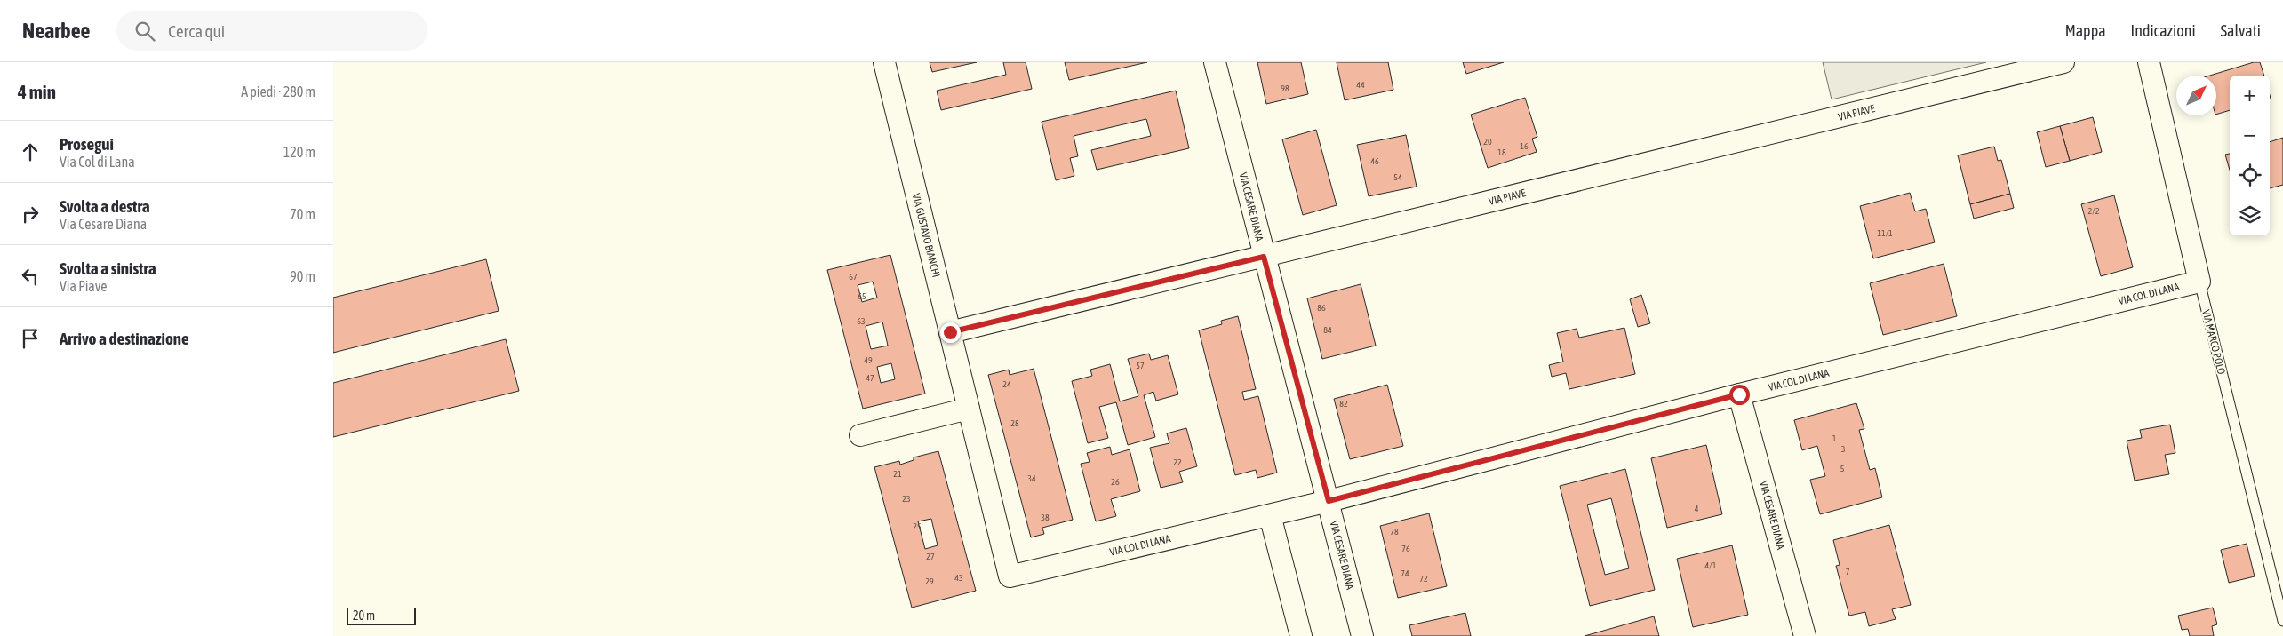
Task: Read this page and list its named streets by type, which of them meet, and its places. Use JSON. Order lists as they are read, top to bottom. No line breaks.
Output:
{"streets":{"street":["VIA PIAVE","VIA CESARE DIANA","VIA GUSTAVO BIANCHI","VIA COL DI LANA","VIA MARCO POLO"]},"crossings":[["VIA PIAVE","VIA CESARE DIANA"],["VIA PIAVE","VIA GUSTAVO BIANCHI"],["VIA CESARE DIANA","VIA COL DI LANA"],["VIA GUSTAVO BIANCHI","VIA COL DI LANA"],["VIA COL DI LANA","VIA MARCO POLO"]],"house_numbers":["44","98","20","16","18","46","54","2/2","11/1","67","65","86","63","84","49","57","47","24","82","28","1","3","22","5","21","34","26","23","4","38","25","78","76","27","4/1","7","74","43","72","29"],"scale_bar":"20 m","north":"top right","page":{"header":"Nearbee","search":"Cerca qui","nav":["Mappa","Indicazioni","Salvati"],"heading":["4 min","A piedi · 280 m"],"map_buttons":["+","−"],"list":[["Prosegui","Via Col di Lana","120 m"],["Svolta a destra","Via Cesare Diana","70 m"],["Svolta a sinistra","Via Piave","90 m"],"Arrivo a destinazione"],"scale":"20 m"}}
